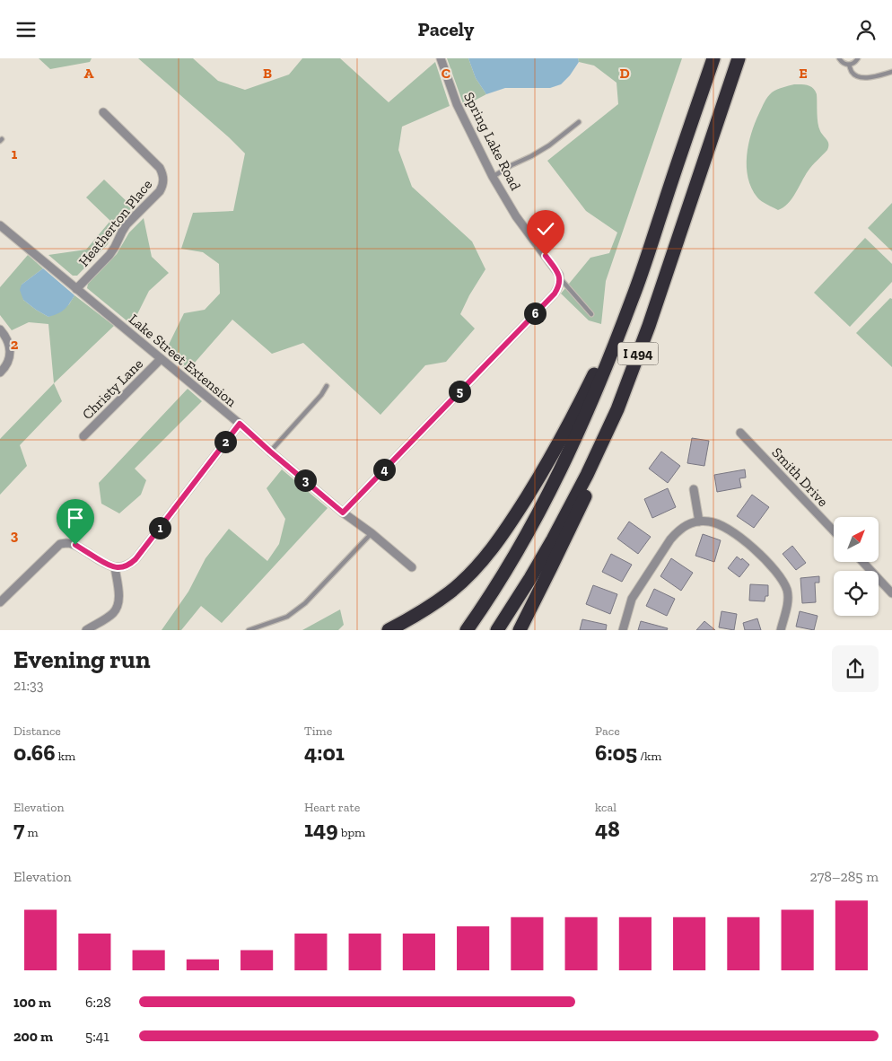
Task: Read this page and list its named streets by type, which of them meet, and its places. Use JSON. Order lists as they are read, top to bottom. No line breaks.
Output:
{"streets":{"highway":["I 494"],"street":["Spring Lake Road","Heatherton Place","Lake Street Extension","Christy Lane","Smith Drive"]},"crossings":[["Heatherton Place","Lake Street Extension"],["Lake Street Extension","Christy Lane"]],"north":"top right","page":{"header":"Pacely","pins":["6","5","2","4","3","1"],"heading":["Evening run","21:33"],"stats":[["Distance","0.66 km"],["Time","4:01"],["Pace","6:05 /km"],["Elevation","7 m"],["Heart rate","149 bpm"],["kcal","48"]],"chart":["Elevation","278–285 m"],"list":[{"name":"100 m","note":"6:28"},{"name":"200 m","note":"5:41"}]},"grid":{"columns":["A","B","C","D","E"],"rows":["1","2","3"]}}
